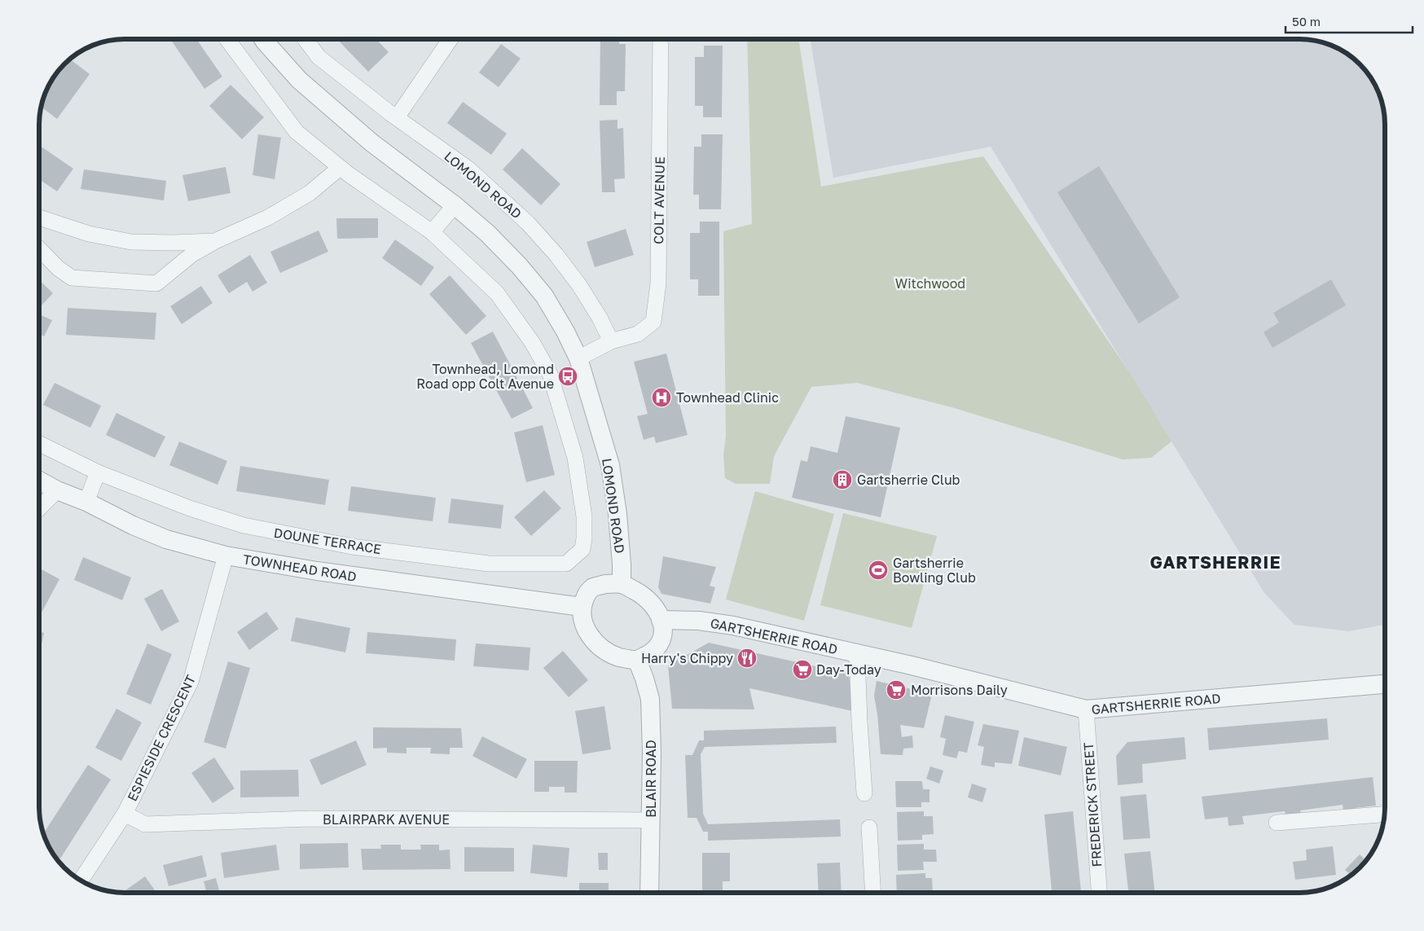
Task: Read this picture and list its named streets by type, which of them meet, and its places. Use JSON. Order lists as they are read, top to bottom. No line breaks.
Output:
{"streets":{"street":["LOMOND ROAD","COLT AVENUE","DOUNE TERRACE","TOWNHEAD ROAD","GARTSHERRIE ROAD","ESPIESIDE CRESCENT","BLAIR ROAD","FREDERICK STREET","BLAIRPARK AVENUE"]},"crossings":[["LOMOND ROAD","COLT AVENUE"],["LOMOND ROAD","TOWNHEAD ROAD"],["LOMOND ROAD","GARTSHERRIE ROAD"],["LOMOND ROAD","BLAIR ROAD"],["TOWNHEAD ROAD","GARTSHERRIE ROAD"],["TOWNHEAD ROAD","ESPIESIDE CRESCENT"],["TOWNHEAD ROAD","BLAIR ROAD"],["GARTSHERRIE ROAD","BLAIR ROAD"],["GARTSHERRIE ROAD","FREDERICK STREET"],["ESPIESIDE CRESCENT","BLAIRPARK AVENUE"],["BLAIR ROAD","BLAIRPARK AVENUE"]],"districts":["GARTSHERRIE"],"parks":["Witchwood"],"places":{"bus stop":["Townhead, Lomond Road opp Colt Avenue"],"hospital":["Townhead Clinic"],"building":["Gartsherrie Club"],"sports":["Gartsherrie Bowling Club"],"restaurant":["Harry's Chippy"],"supermarket":["Day-Today","Morrisons Daily"]},"scale_bar":"50 m"}
